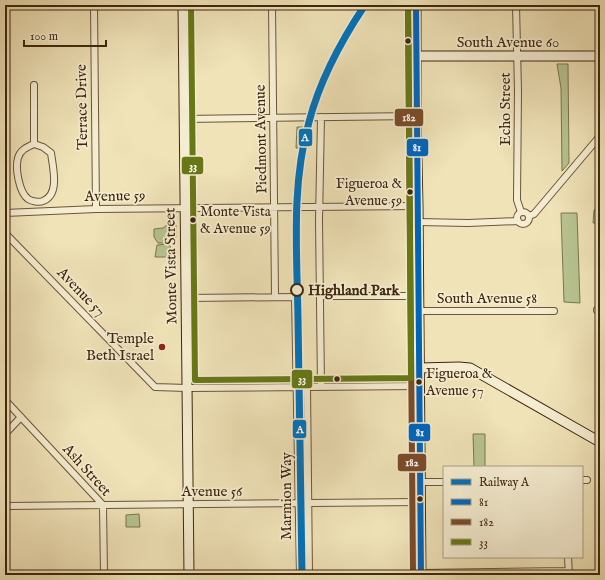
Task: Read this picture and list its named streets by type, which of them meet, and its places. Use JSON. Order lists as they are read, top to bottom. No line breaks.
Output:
{"streets":{"street":["South Avenue 60","Terrace Drive","Echo Street","Piedmont Avenue","Avenue 59","Monte Vista Street","Avenue 57","South Avenue 58","Ash Street","Avenue 56","Marmion Way"]},"crossings":[["South Avenue 60","Echo Street"],["Terrace Drive","Avenue 59"],["Piedmont Avenue","Avenue 59"],["Piedmont Avenue","Marmion Way"],["Avenue 59","Monte Vista Street"],["Monte Vista Street","Avenue 57"],["Monte Vista Street","Avenue 56"],["Avenue 57","Marmion Way"],["Ash Street","Avenue 56"],["Avenue 56","Marmion Way"]],"places":["Figueroa & Avenue 59","Monte Vista & Avenue 59","Highland Park","Temple Beth Israel","Figueroa & Avenue 57"],"lines":["rail line A","transit line 81","transit line 182","transit line 33"],"legend":["Railway A","81","182","33"],"scale_bar":"100 m"}
